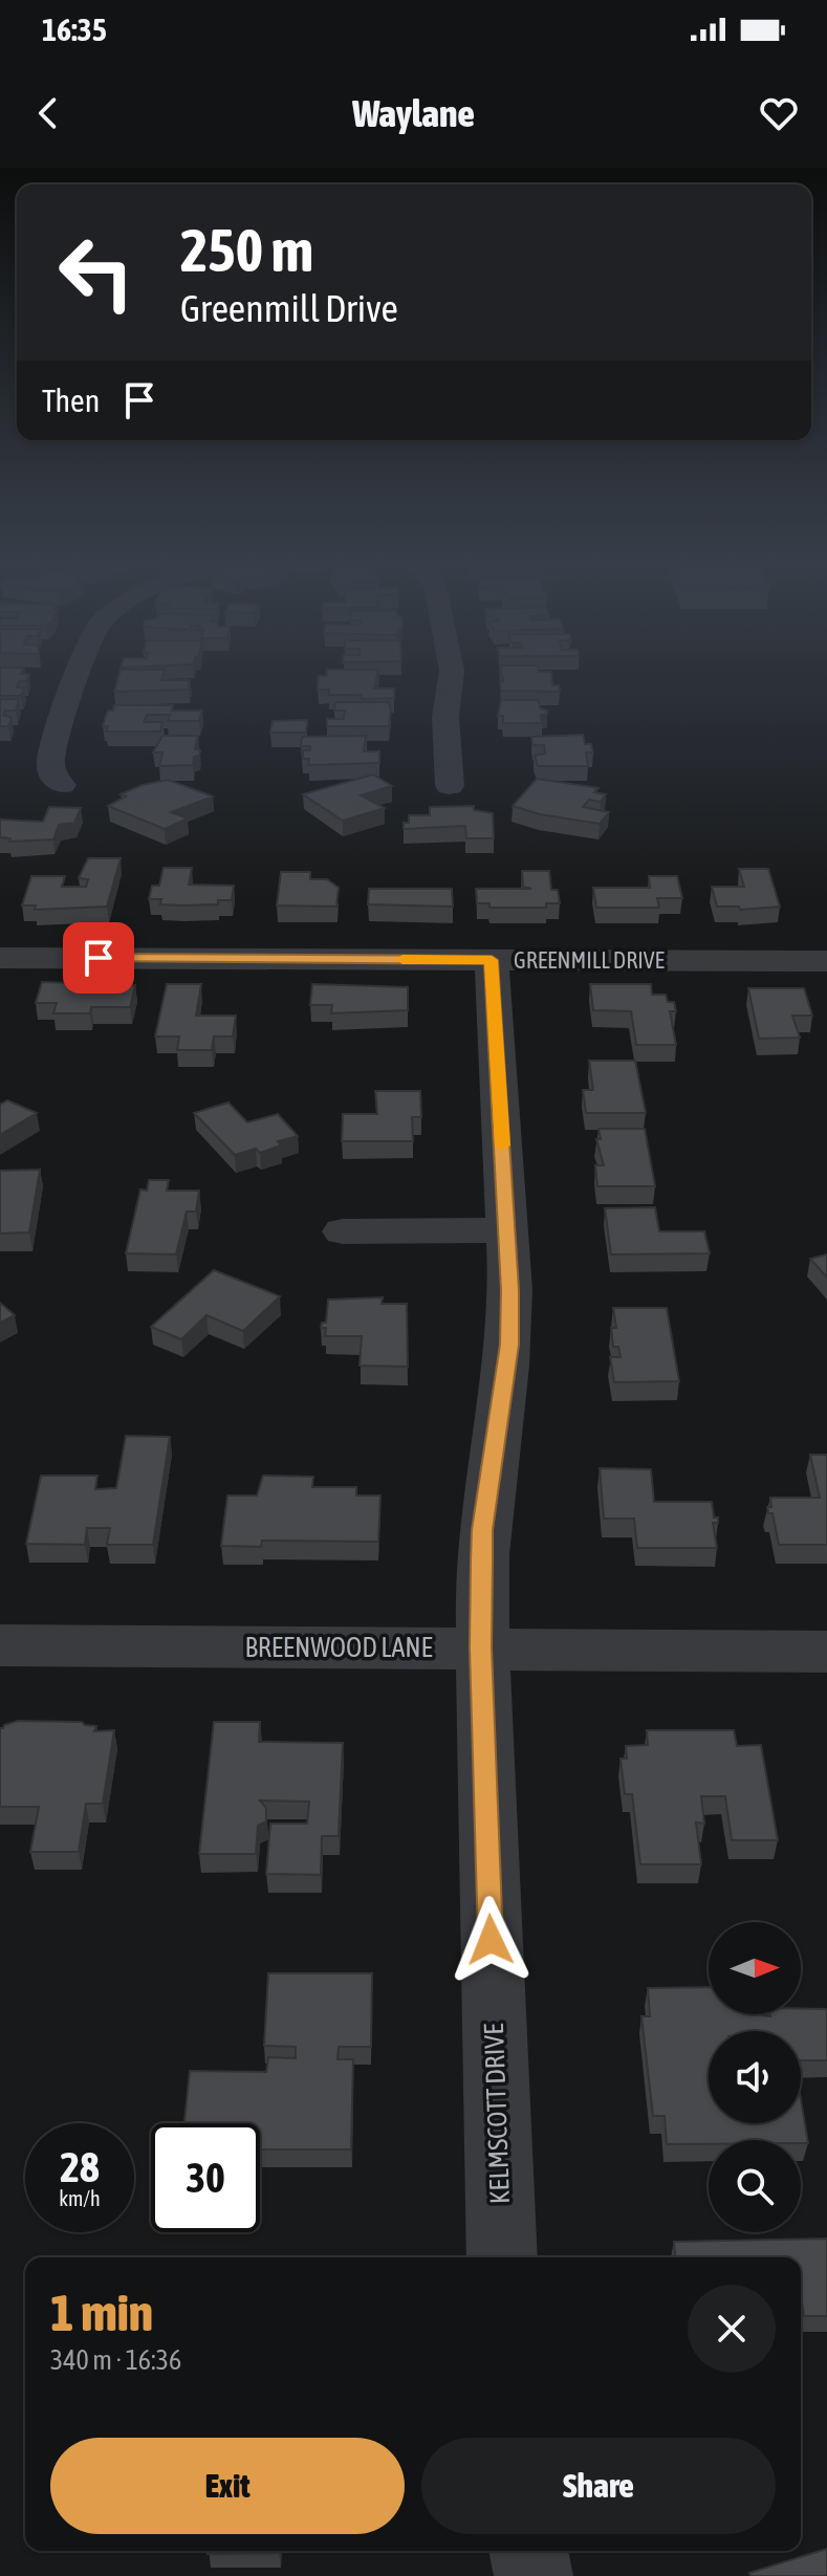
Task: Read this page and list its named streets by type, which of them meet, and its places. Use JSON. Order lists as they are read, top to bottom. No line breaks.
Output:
{"streets":{"street":["GREENMILL DRIVE","BREENWOOD LANE","KELMSCOTT DRIVE"]},"crossings":[["GREENMILL DRIVE","KELMSCOTT DRIVE"],["BREENWOOD LANE","KELMSCOTT DRIVE"]],"north":"right","page":{"status":"16:35","header":"Waylane","turn":["250 m","Greenmill Drive"],"then":"Then","speed":"28 km/h","limit":"30","heading":["1 min","340 m · 16:36"],"buttons":["Exit","Share"]}}
